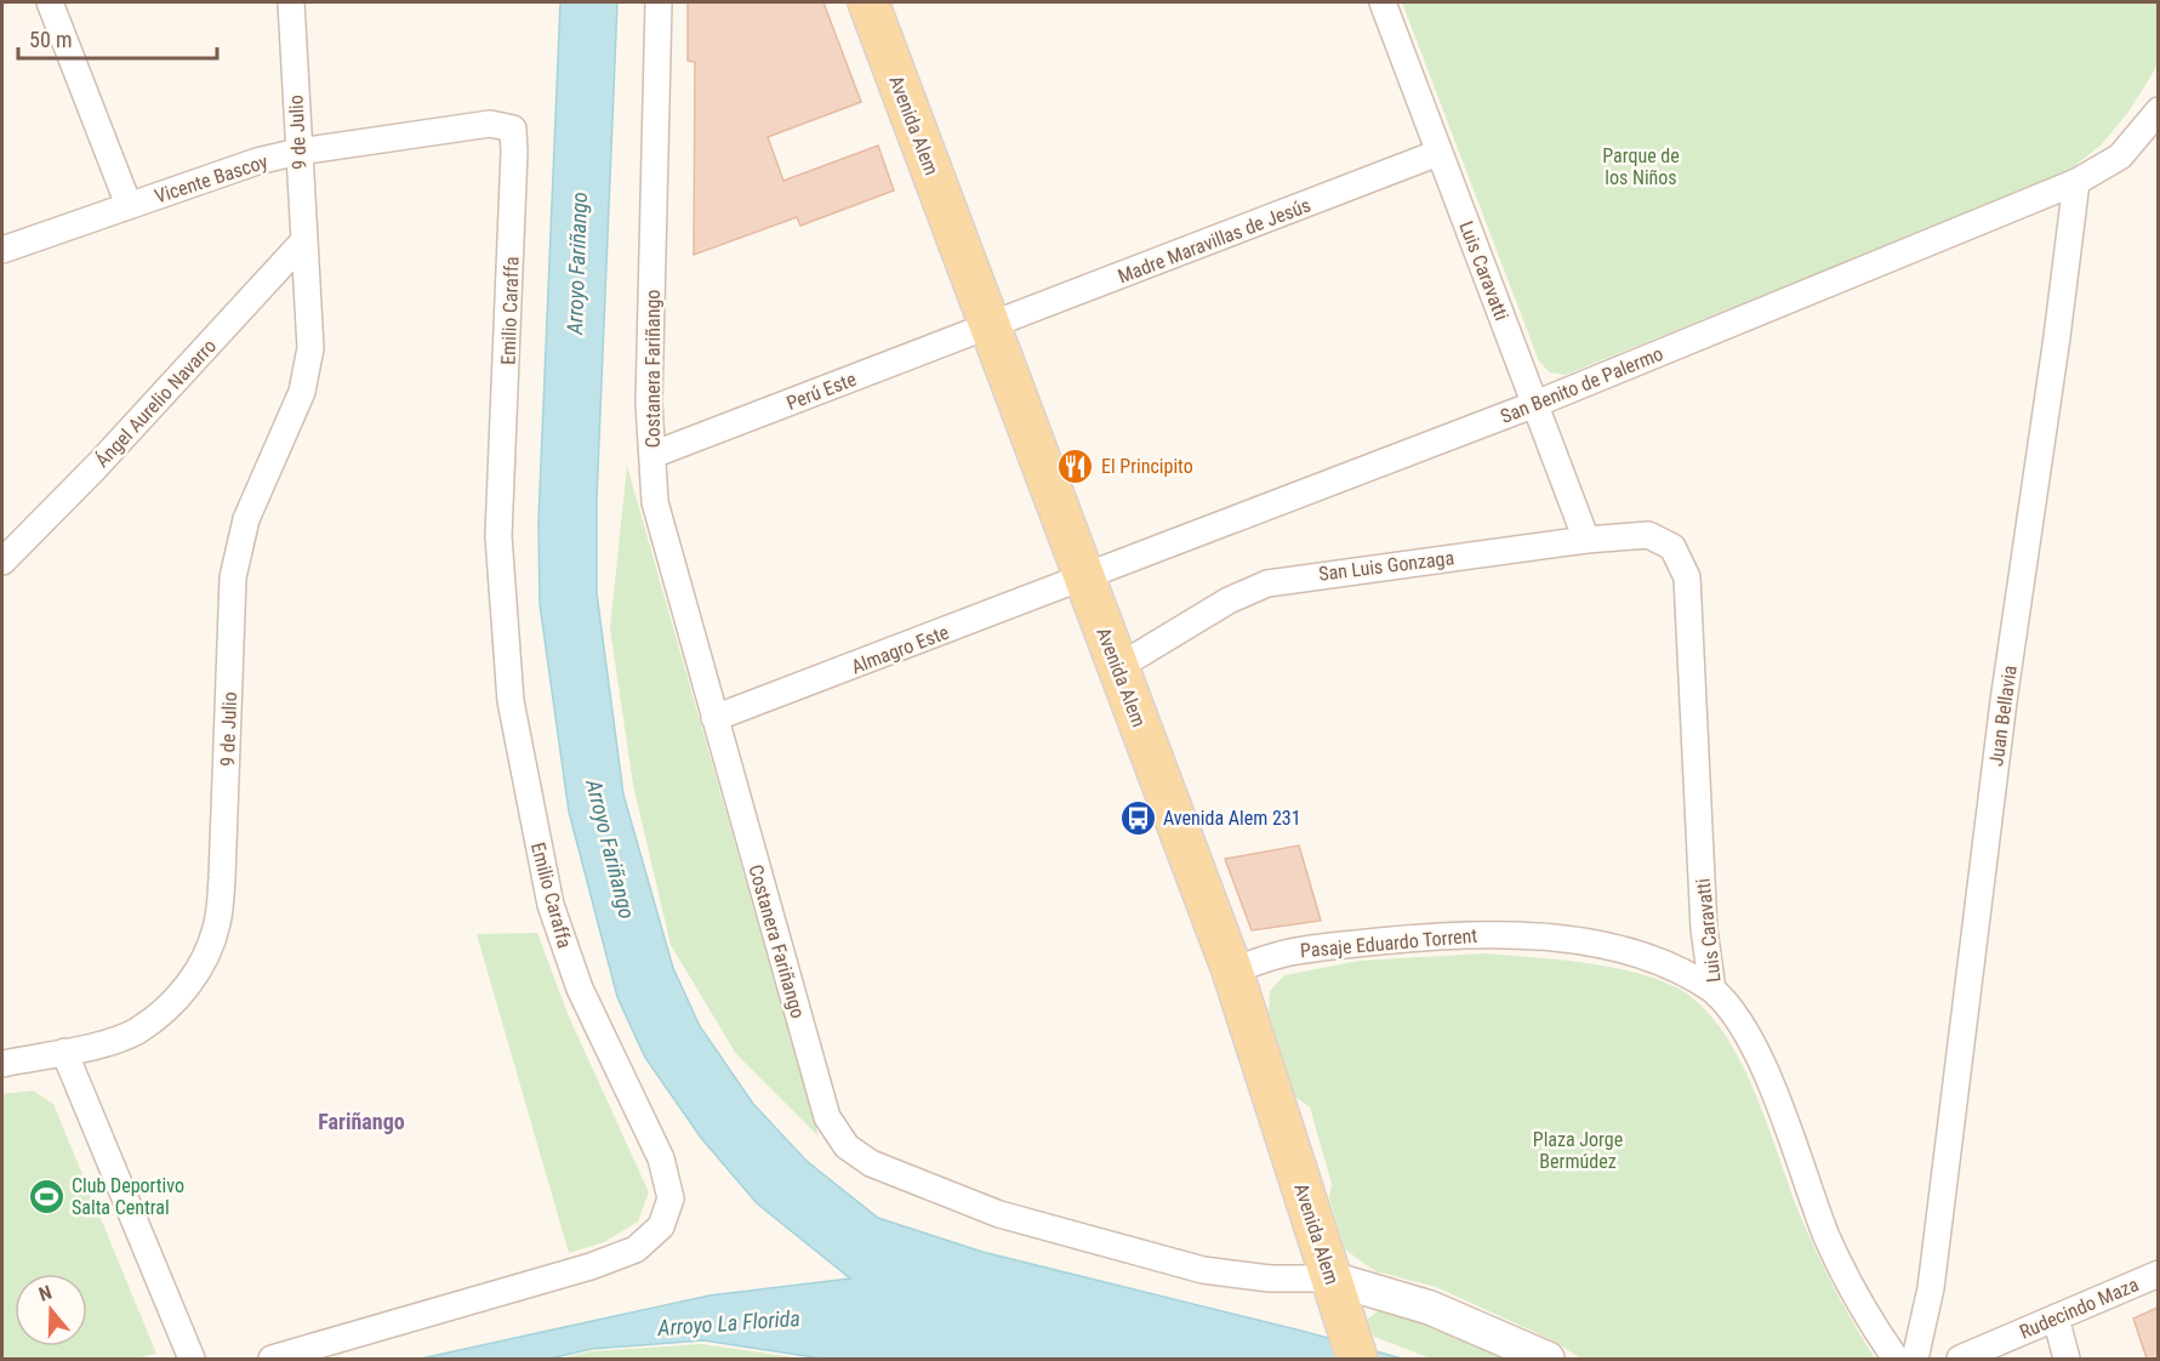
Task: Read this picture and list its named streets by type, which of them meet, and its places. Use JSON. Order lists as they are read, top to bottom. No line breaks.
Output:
{"streets":{"main road":["Avenida Alem"],"street":["9 de Julio","Vicente Bascoy","Madre Maravillas de Jesús","Luis Caravatti","Emilio Caraffa","Costanera Fariñango","San Benito de Palermo","Perú Este","Ángel Aurelio Navarro","San Luis Gonzaga","Almagro Este","Juan Bellavia","Pasaje Eduardo Torrent","Rudecindo Maza"]},"crossings":[["Avenida Alem","Madre Maravillas de Jesús"],["Avenida Alem","Costanera Fariñango"],["Avenida Alem","San Benito de Palermo"],["Avenida Alem","Perú Este"],["Avenida Alem","San Luis Gonzaga"],["Avenida Alem","Almagro Este"],["Avenida Alem","Pasaje Eduardo Torrent"],["9 de Julio","Vicente Bascoy"],["9 de Julio","Ángel Aurelio Navarro"],["Vicente Bascoy","Emilio Caraffa"],["Madre Maravillas de Jesús","Luis Caravatti"],["Madre Maravillas de Jesús","Perú Este"],["Luis Caravatti","San Benito de Palermo"],["Luis Caravatti","San Luis Gonzaga"],["Luis Caravatti","Pasaje Eduardo Torrent"],["Costanera Fariñango","Perú Este"],["Costanera Fariñango","Almagro Este"],["San Benito de Palermo","Almagro Este"],["San Benito de Palermo","Juan Bellavia"]],"districts":["Fariñango"],"water":["Arroyo Fariñango","Arroyo La Florida"],"parks":["Parque de los Niños","Plaza Jorge Bermúdez"],"places":{"restaurant":["El Principito"],"bus stop":["Avenida Alem 231"],"sports":["Club Deportivo Salta Central"]},"scale_bar":"50 m","north":"top"}
